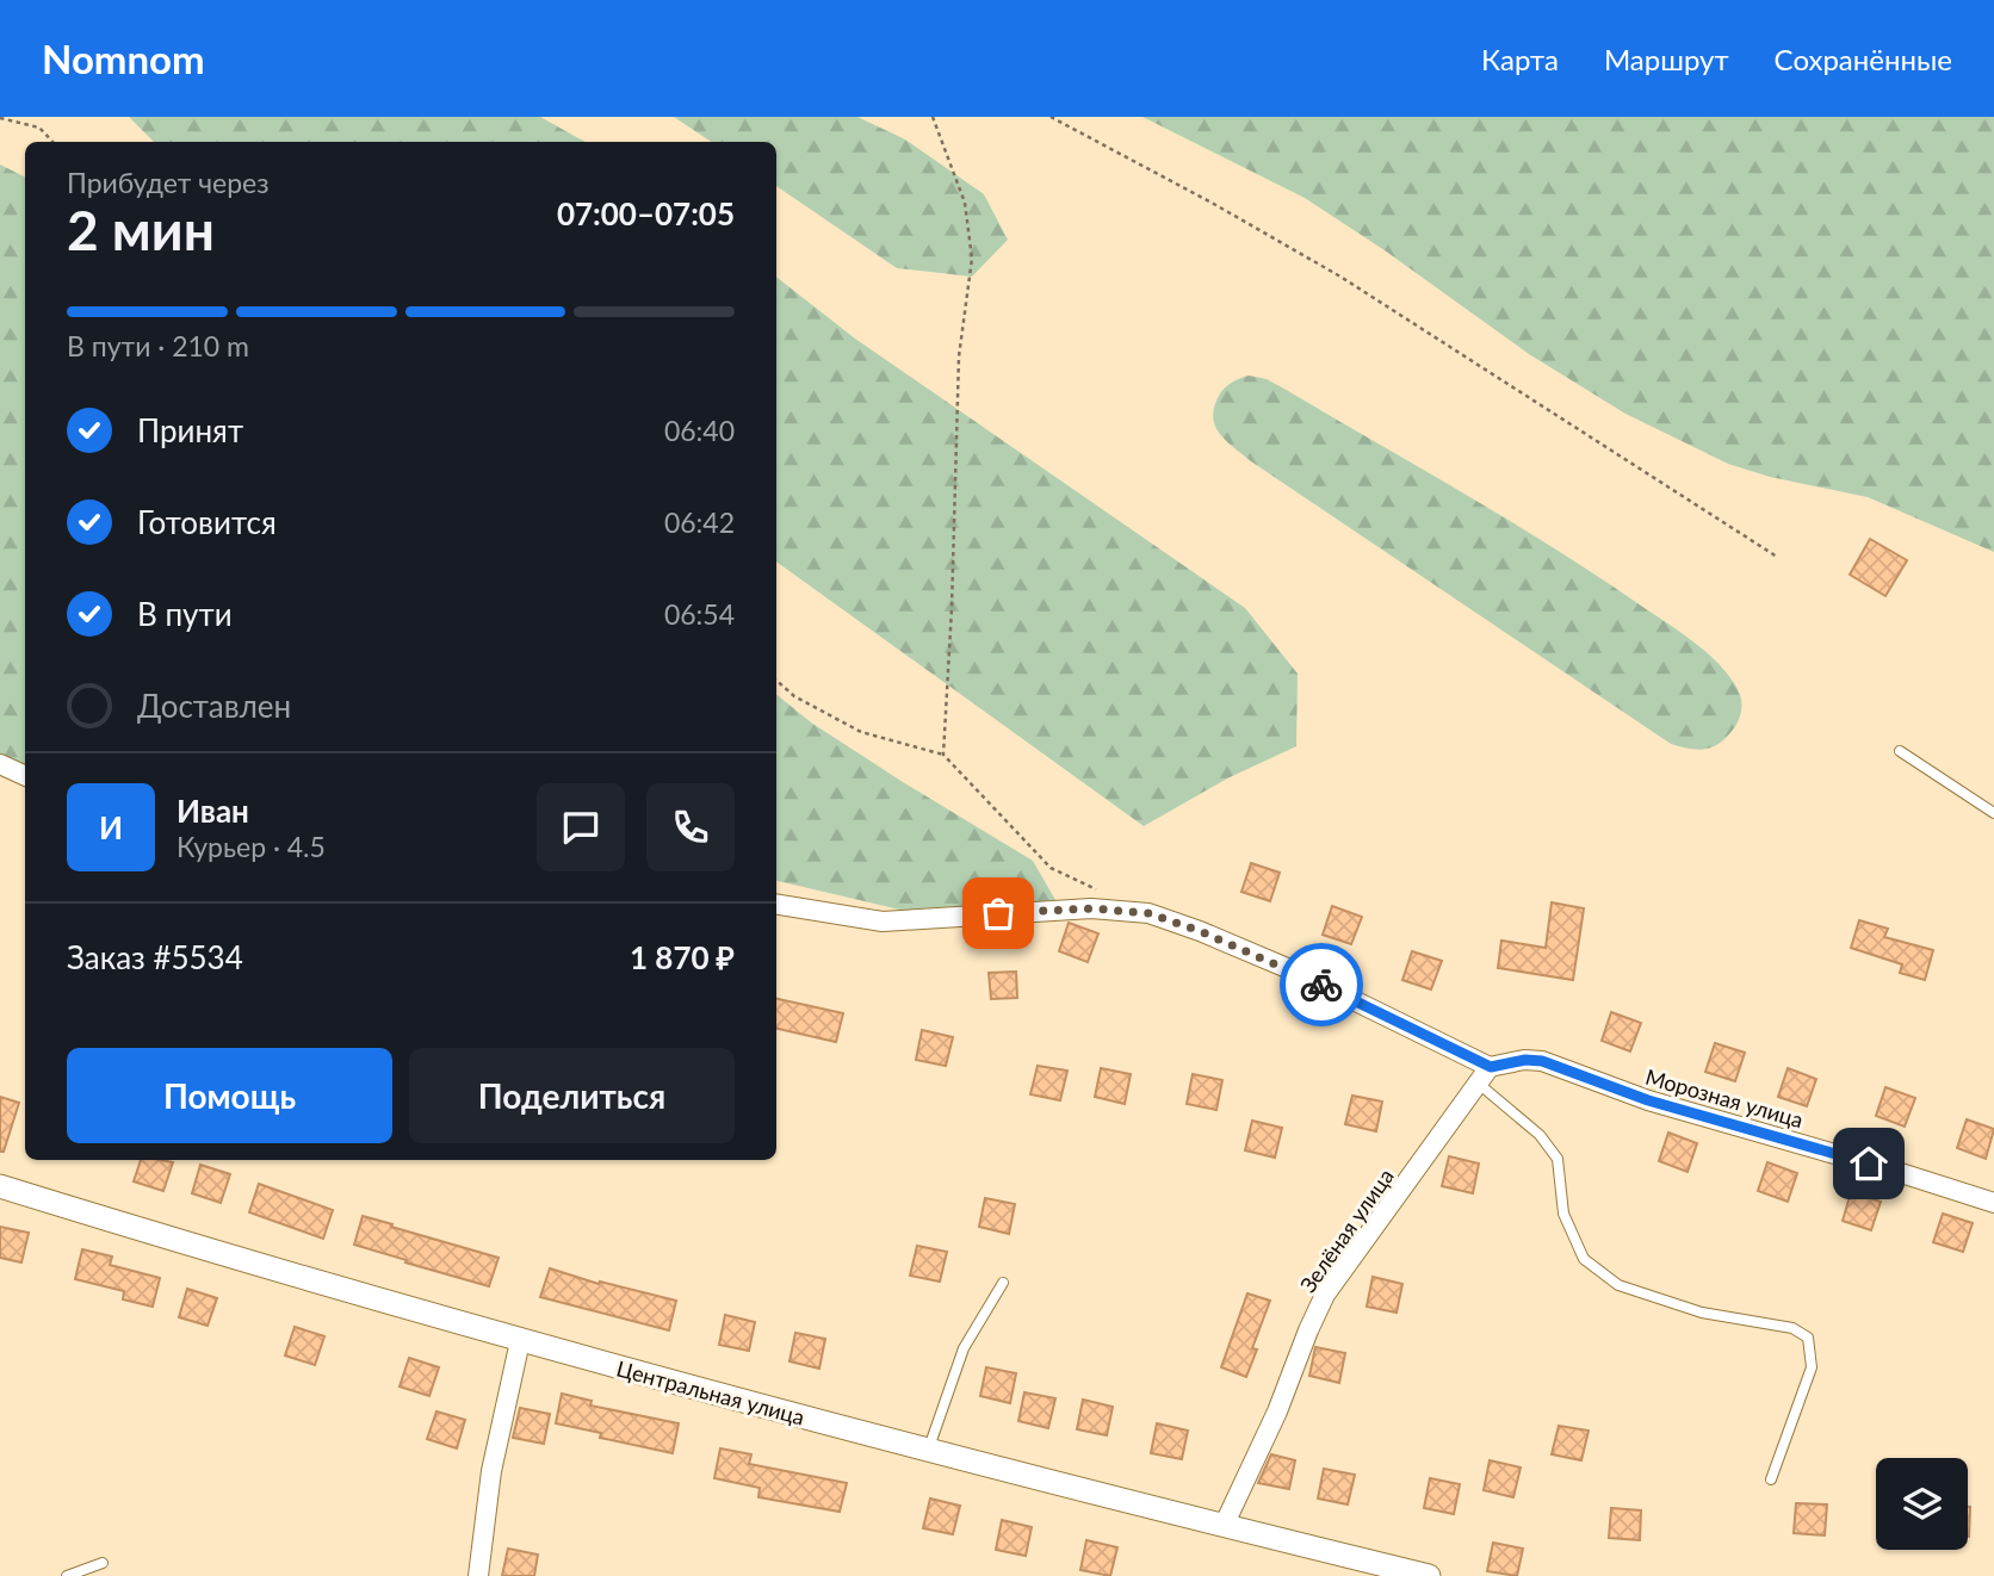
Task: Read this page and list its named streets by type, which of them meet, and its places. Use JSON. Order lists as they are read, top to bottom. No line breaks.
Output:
{"streets":{"street":["Морозная улица","Зелёная улица","Центральная улица"]},"crossings":[["Морозная улица","Зелёная улица"],["Зелёная улица","Центральная улица"]],"page":{"header":"Nomnom","nav":["Карта","Маршрут","Сохранённые"],"heading":["2 мин","Прибудет через","07:00–07:05"],"panel":["Иван","Курьер · 4.5","Заказ #5534","1 870 ₽"],"bar":"В пути · 210 m","list":[["Принят","06:40"],["Готовится","06:42"],["В пути","06:54"],"Доставлен"],"round":"И","buttons":["Помощь","Поделиться"]}}
